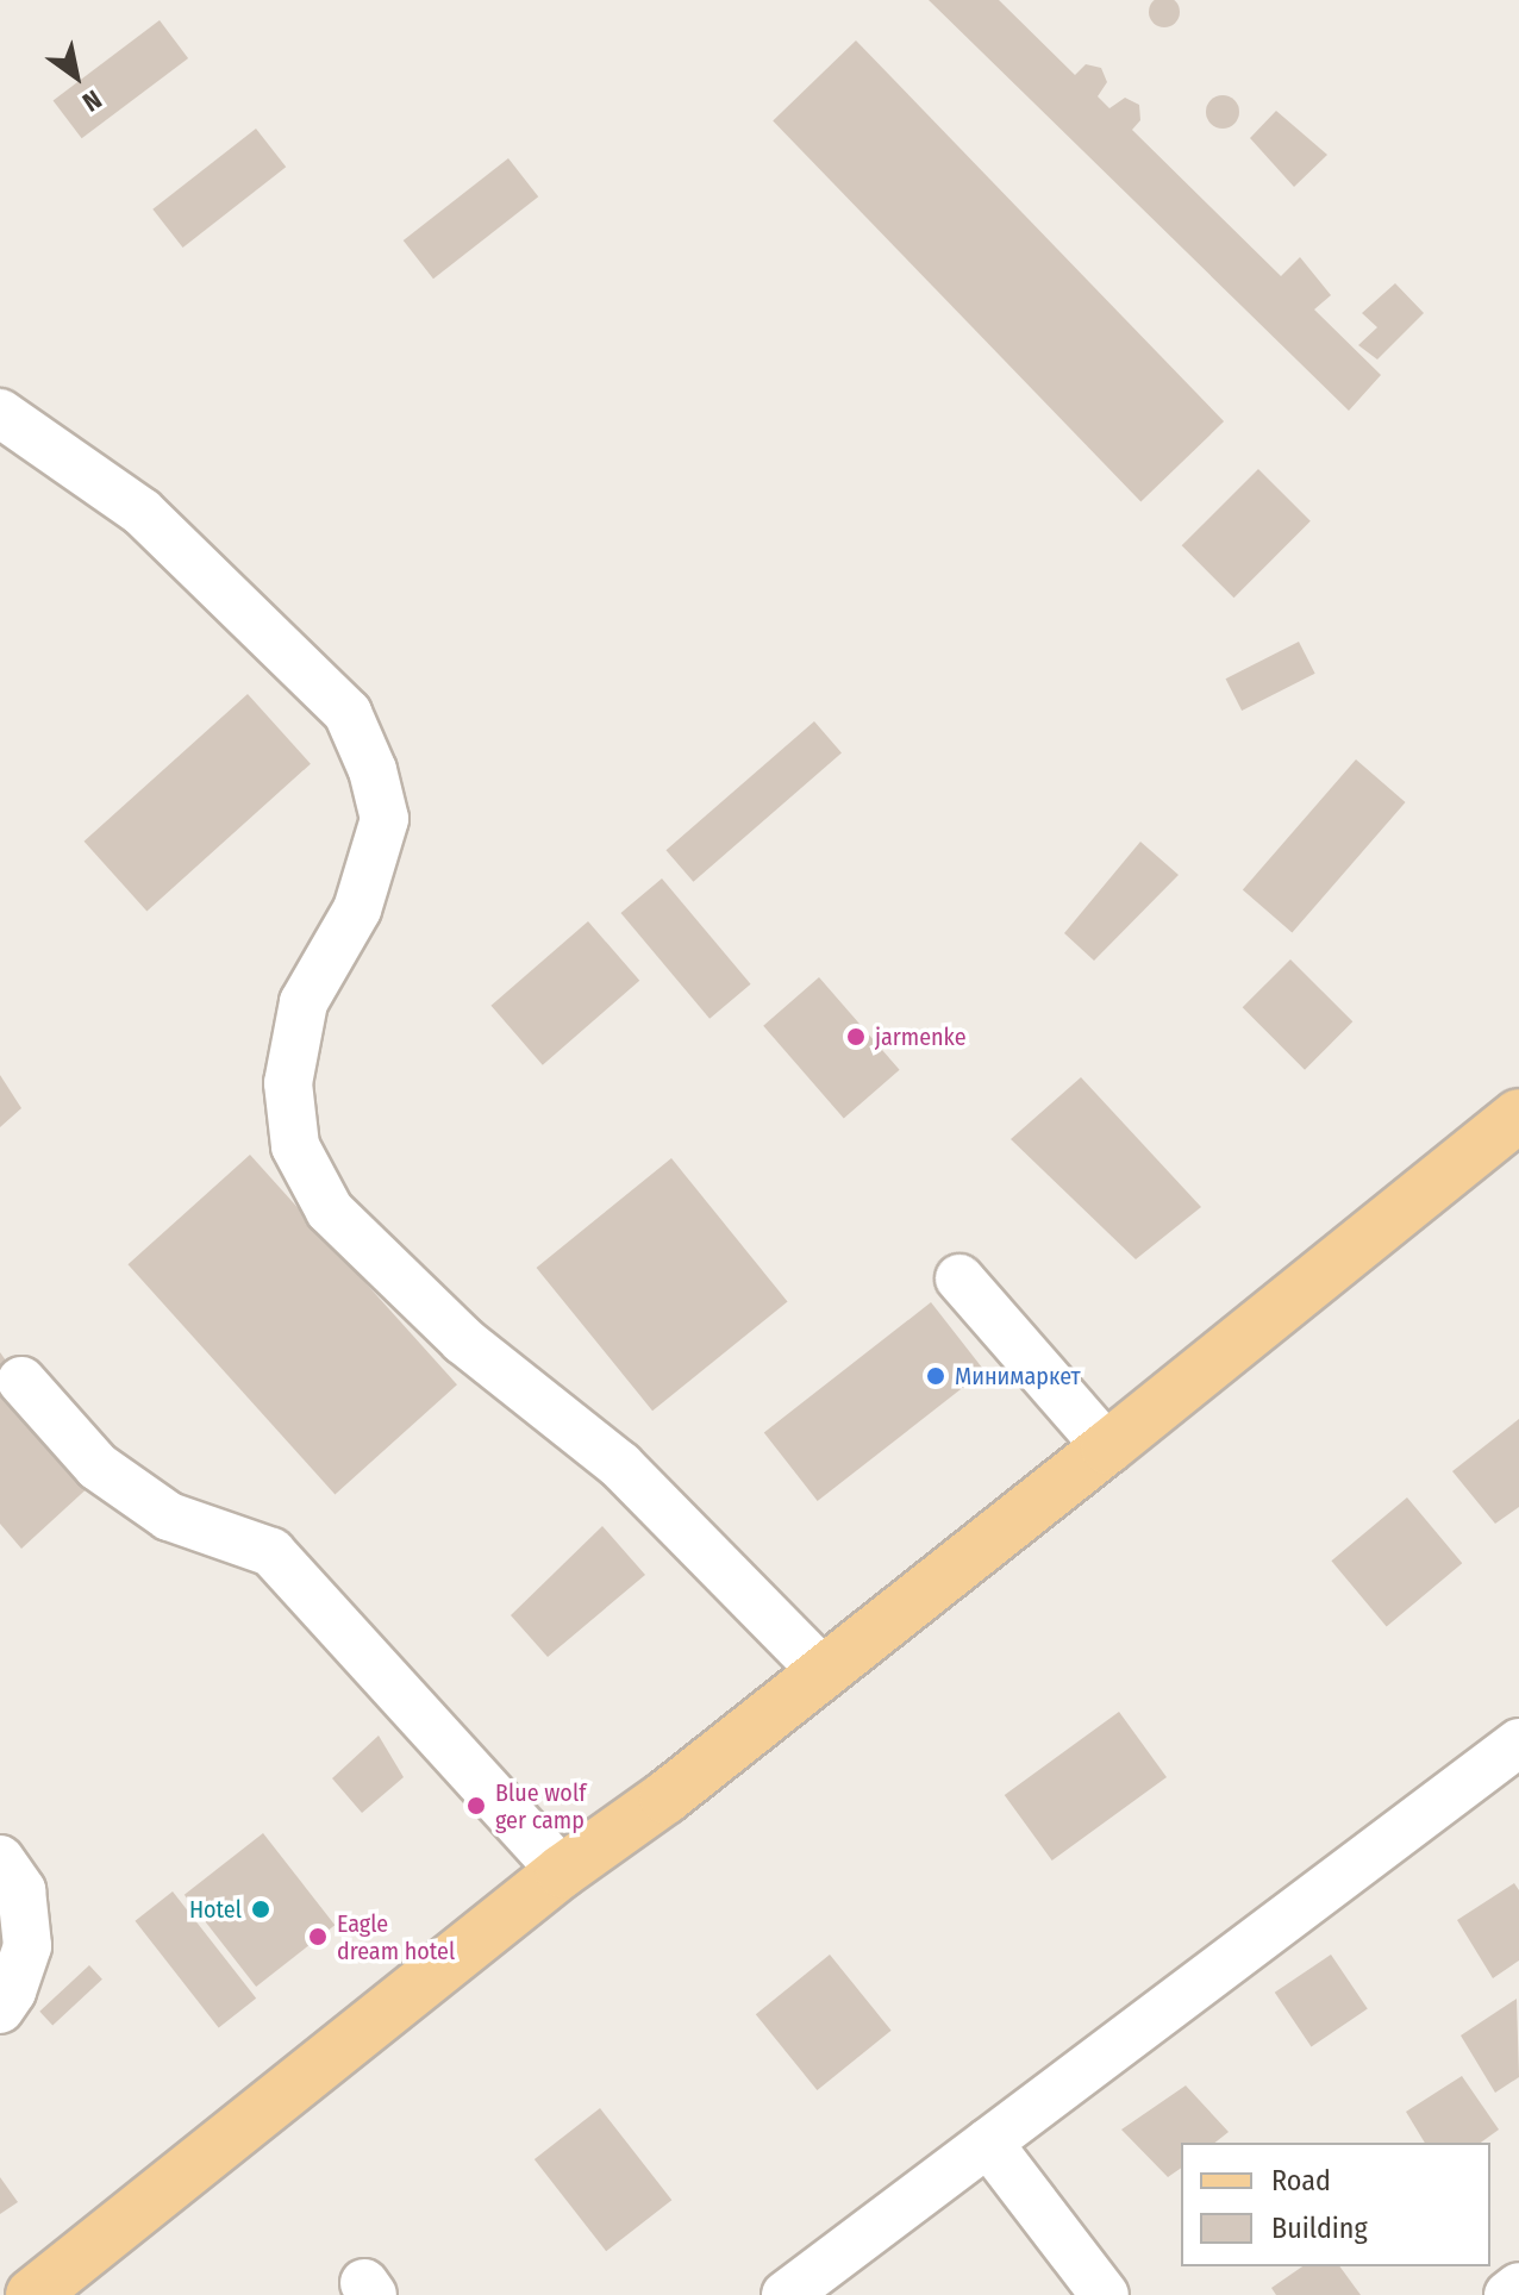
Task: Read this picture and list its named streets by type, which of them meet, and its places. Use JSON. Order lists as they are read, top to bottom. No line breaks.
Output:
{"places":["jarmenke","Минимаркет","Blue wolf ger camp","Hotel","Eagle dream hotel"],"legend":["Road","Building"],"north":"bottom right"}
